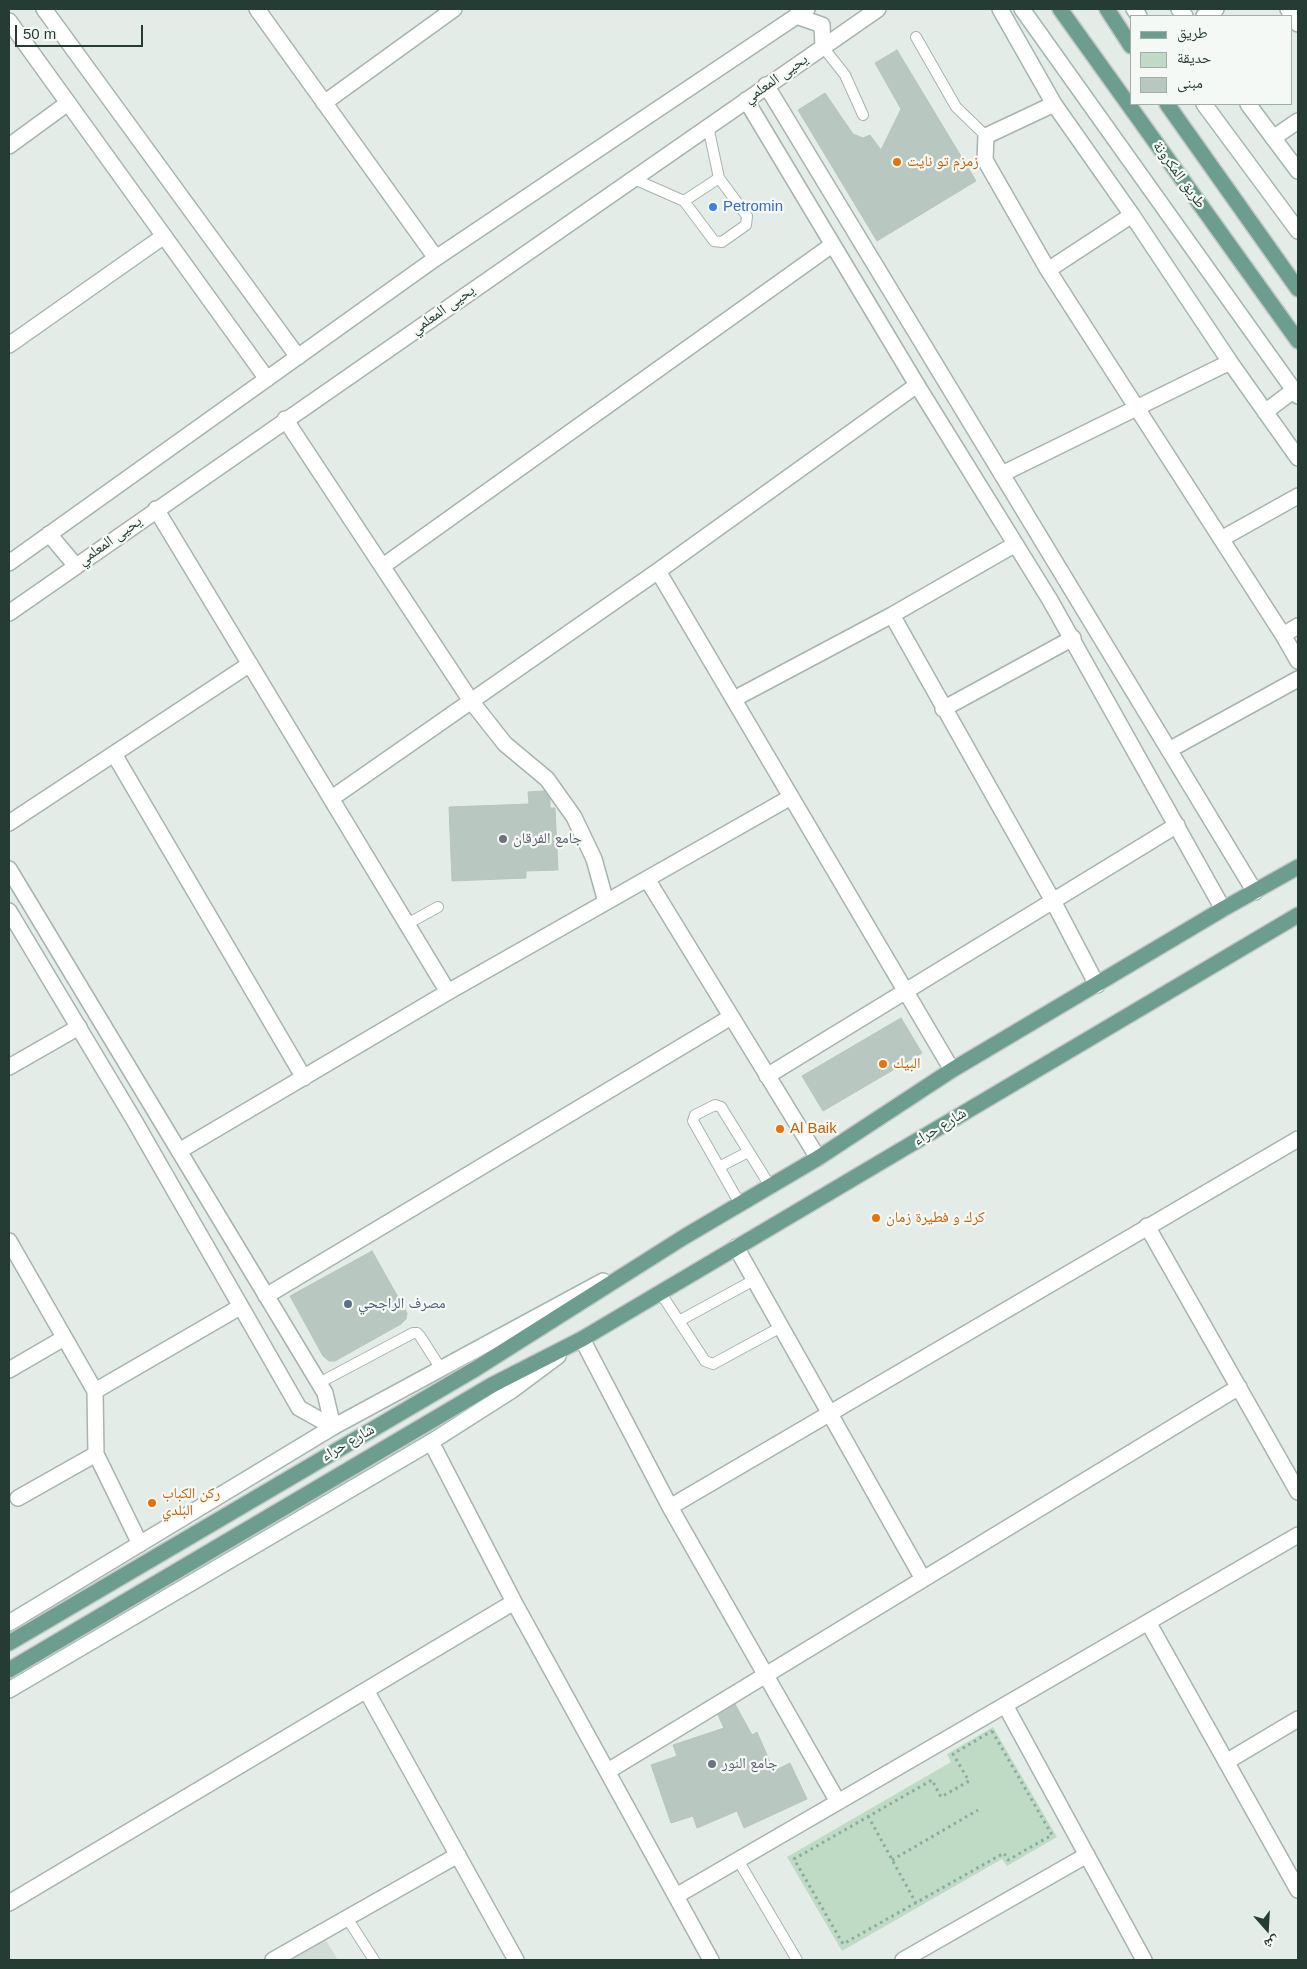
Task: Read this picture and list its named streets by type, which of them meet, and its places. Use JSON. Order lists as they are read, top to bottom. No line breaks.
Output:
{"streets":{"main road":["طريق المكرونة","شارع حراء"],"street":["يحيى المعلمي"]},"places":["زمزم تو نايت","Petromin","جامع الفرقان","البيك","Al Baik","كرك و فطيرة زمان","مصرف الراجحي","ركن الكباب البلدي","جامع النور"],"legend":["طريق","حديقة","مبنى"],"scale_bar":"50 m","north":"bottom"}
